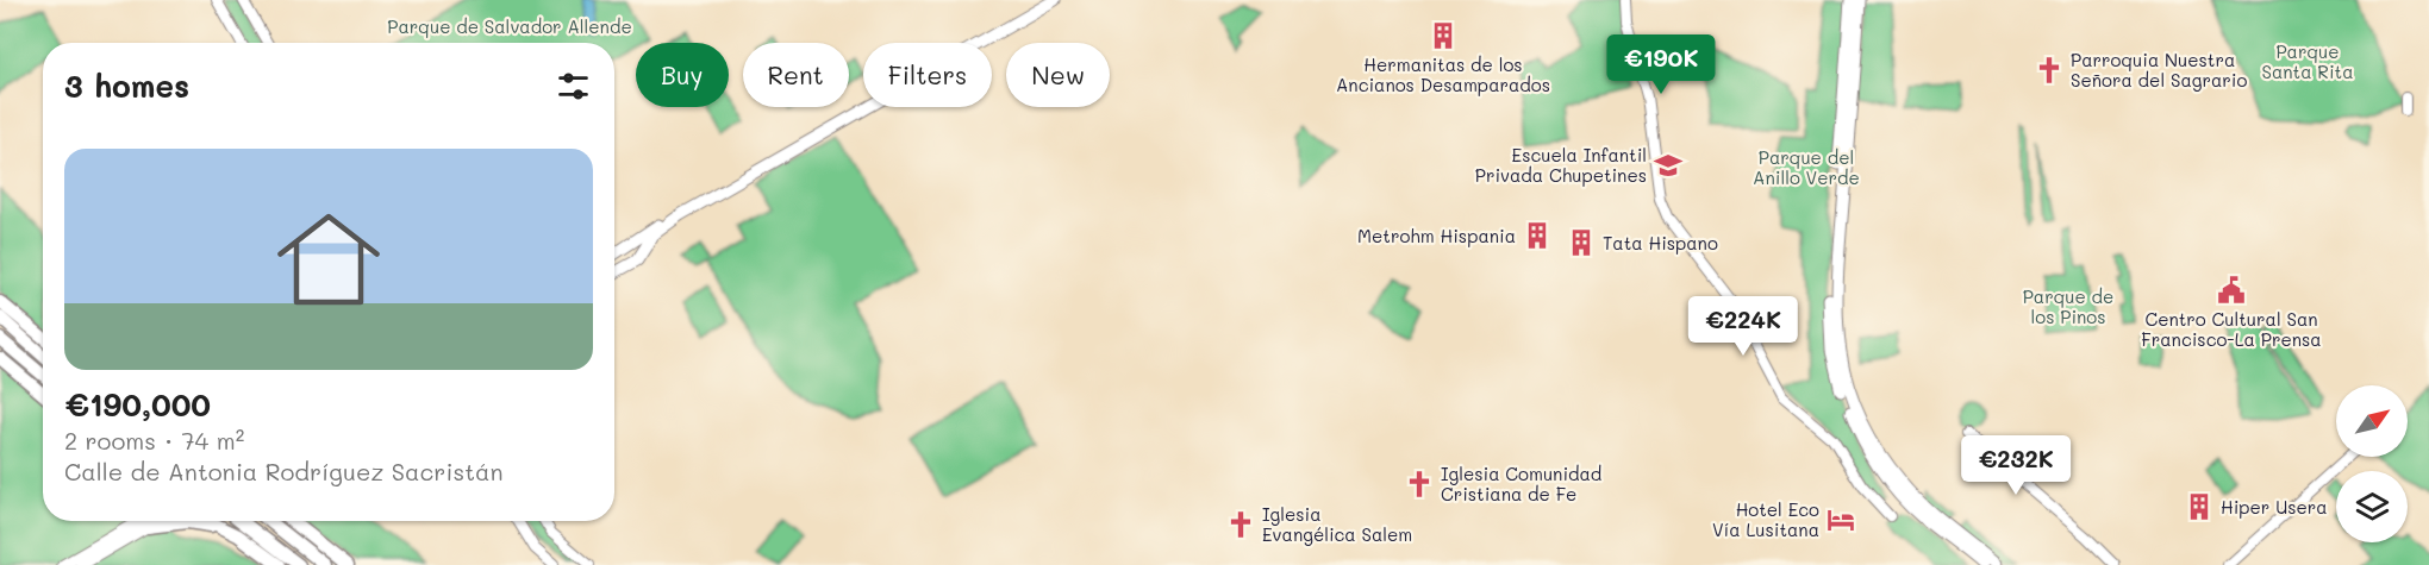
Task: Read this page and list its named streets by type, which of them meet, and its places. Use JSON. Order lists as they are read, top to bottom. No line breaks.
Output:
{"parks":["Parque de Salvador Allende","Parque Santa Rita","Parque del Anillo Verde","Parque de los Pinos"],"places":{"building":["Hermanitas de los Ancianos Desamparados","Metrohm Hispania","Tata Hispano","Hiper Usera"],"church":["Parroquia Nuestra Señora del Sagrario","Iglesia Comunidad Cristiana de Fe","Iglesia Evangélica Salem"],"school or university":["Escuela Infantil Privada Chupetines"],"public building":["Centro Cultural San Francisco-La Prensa"],"hotel":["Hotel Eco Vía Lusitana"]},"north":"top right","page":{"price":["€190K","€224K","€232K"],"chip":["Buy","Rent","Filters","New"],"heading":"3 homes","list":[{"name":"€190,000","note":"2 rooms · 74 m² · Calle de Antonia Rodríguez Sacristán"}]}}
